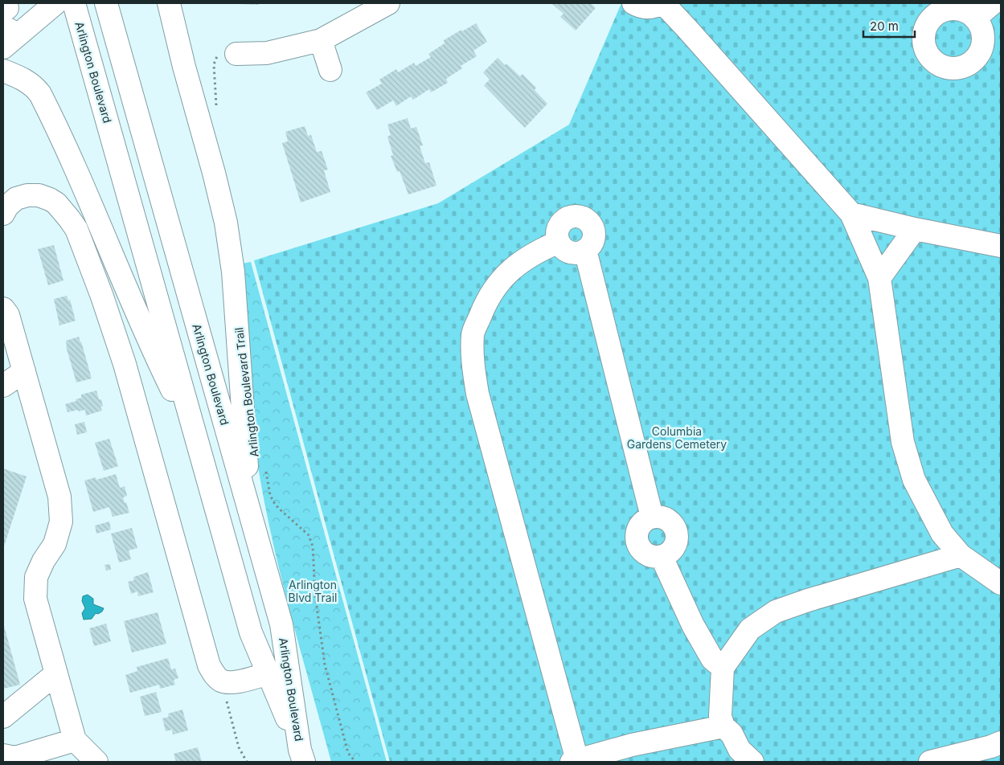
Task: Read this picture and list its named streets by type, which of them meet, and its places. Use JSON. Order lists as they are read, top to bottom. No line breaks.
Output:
{"streets":{"main road":["Arlington Boulevard"],"path":["Arlington Boulevard Trail"]},"parks":["Columbia Gardens Cemetery","Arlington Blvd Trail"],"scale_bar":"20 m"}
